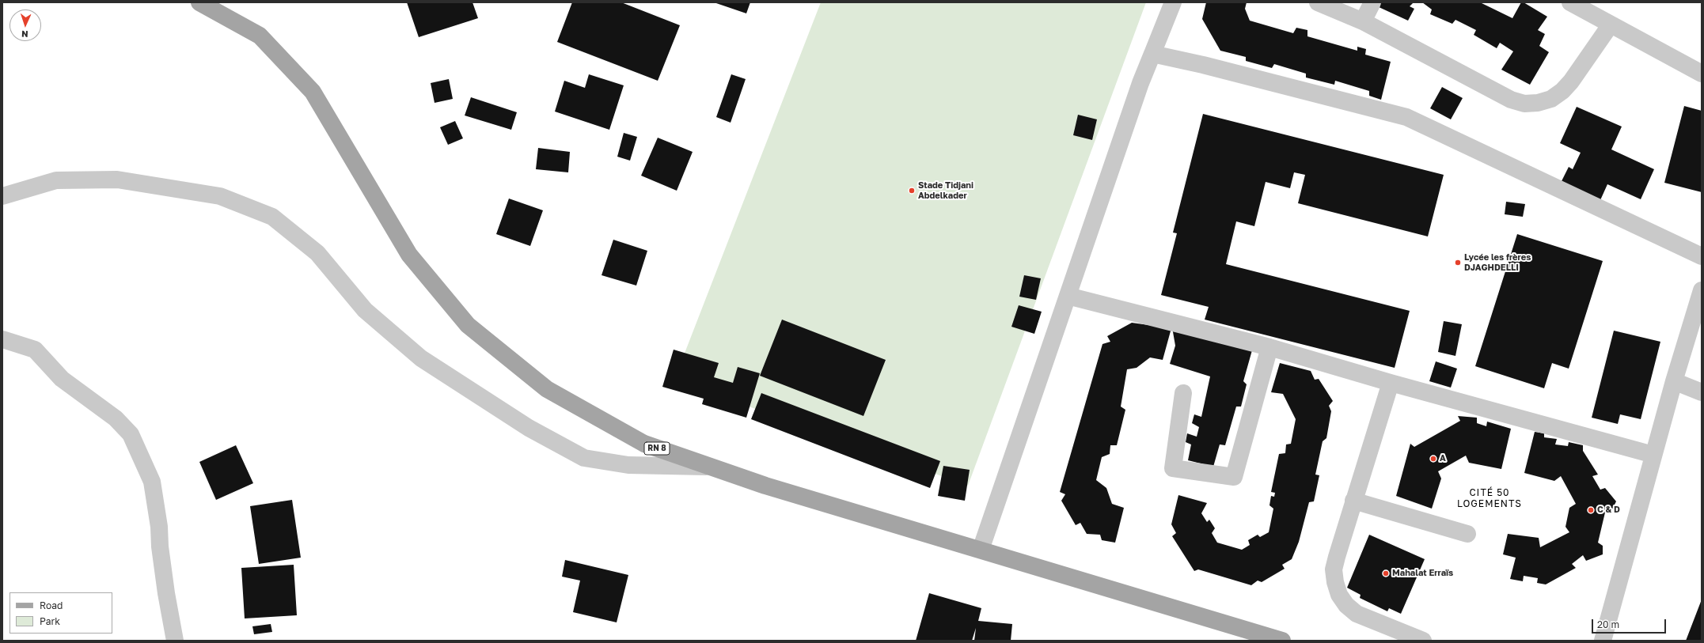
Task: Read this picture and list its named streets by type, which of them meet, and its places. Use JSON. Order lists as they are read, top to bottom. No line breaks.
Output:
{"streets":{"main road":["RN 8"]},"districts":["CITÉ 50 LOGEMENTS"],"places":["Stade Tidjani Abdelkader","Lycée les frères DJAGHDELLI","A","C & D","Mahalat Erraïs"],"legend":["Road","Park"],"scale_bar":"20 m","north":"bottom"}
